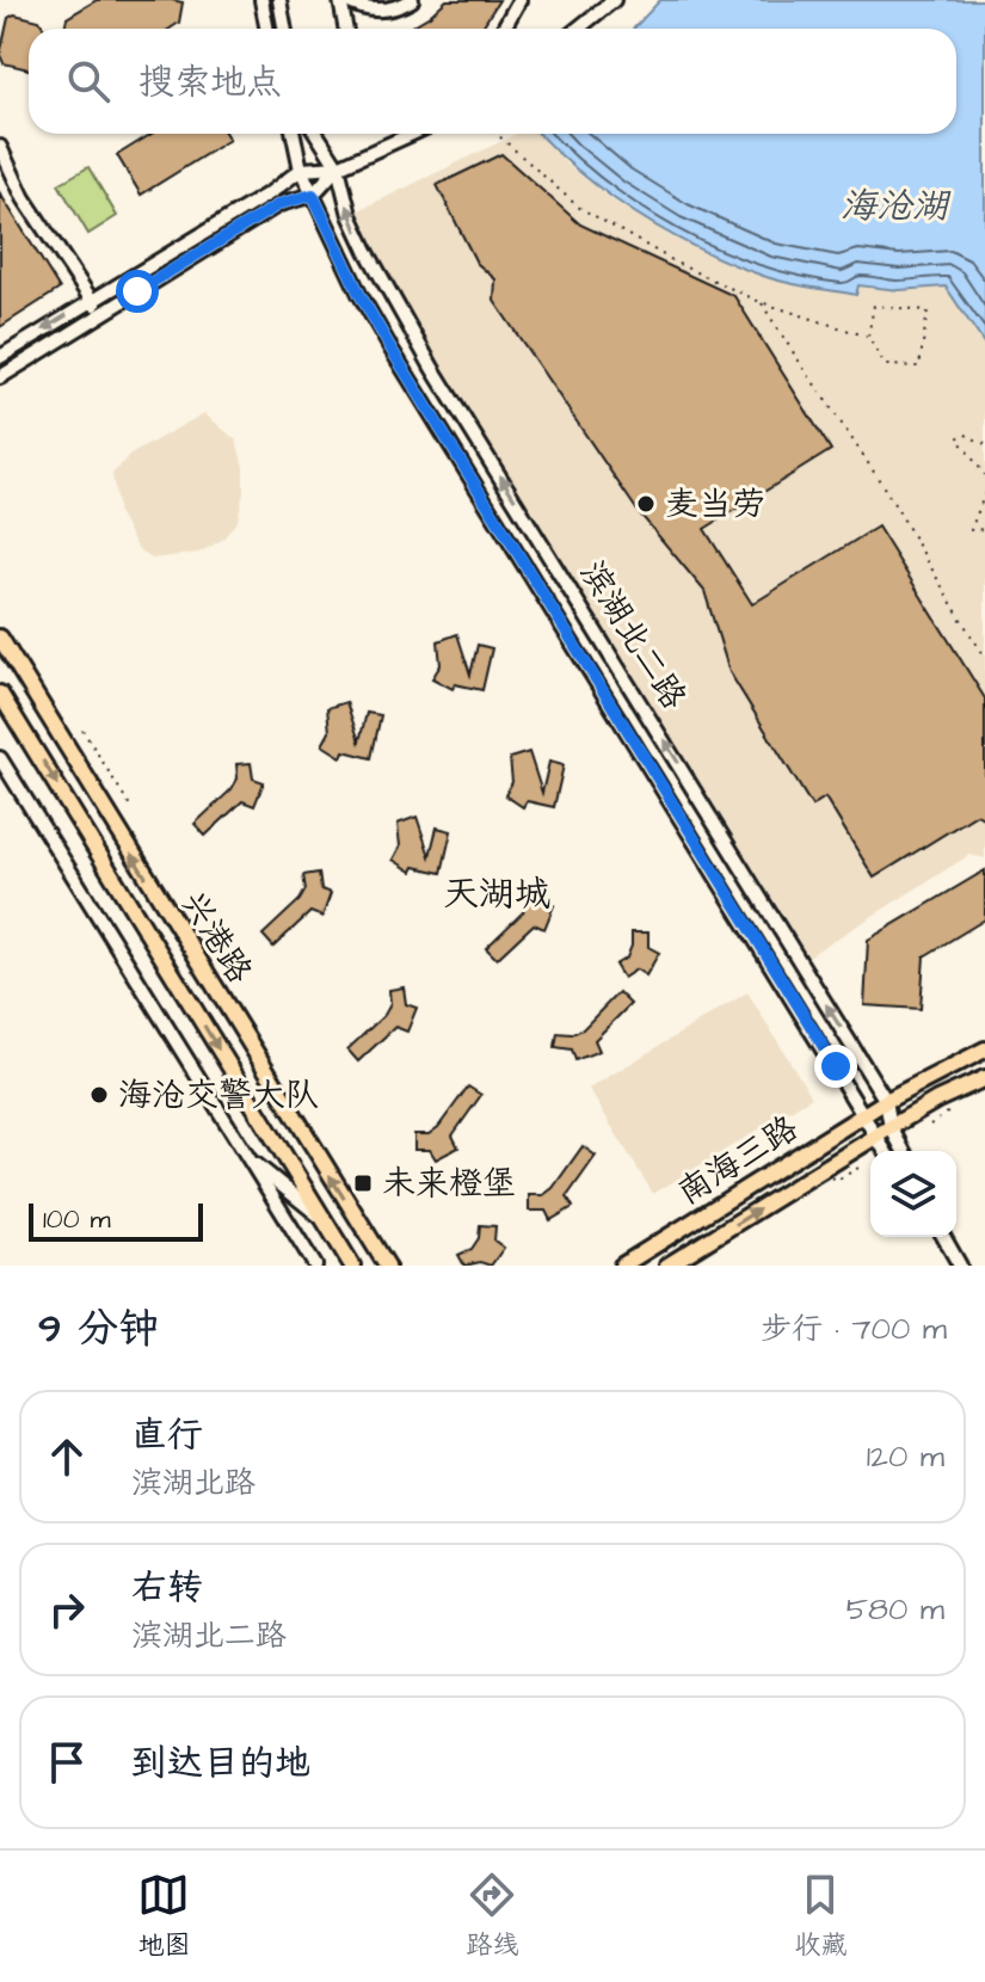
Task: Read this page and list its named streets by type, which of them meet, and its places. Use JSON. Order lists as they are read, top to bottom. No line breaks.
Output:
{"streets":{"main road":["兴港路","南海三路"],"street":["滨湖北二路"]},"crossings":[["滨湖北二路","南海三路"]],"districts":["天湖城"],"water":["海沧湖"],"places":{"other":["麦当劳","海沧交警大队"],"transit":["未来橙堡"]},"scale_bar":"100 m","page":{"search":"搜索地点","scale":"100 m","heading":["9 分钟","步行 · 700 m"],"list":[["直行","滨湖北路","120 m"],["右转","滨湖北二路","580 m"],"到达目的地"],"nav":["地图","路线","收藏"]}}
